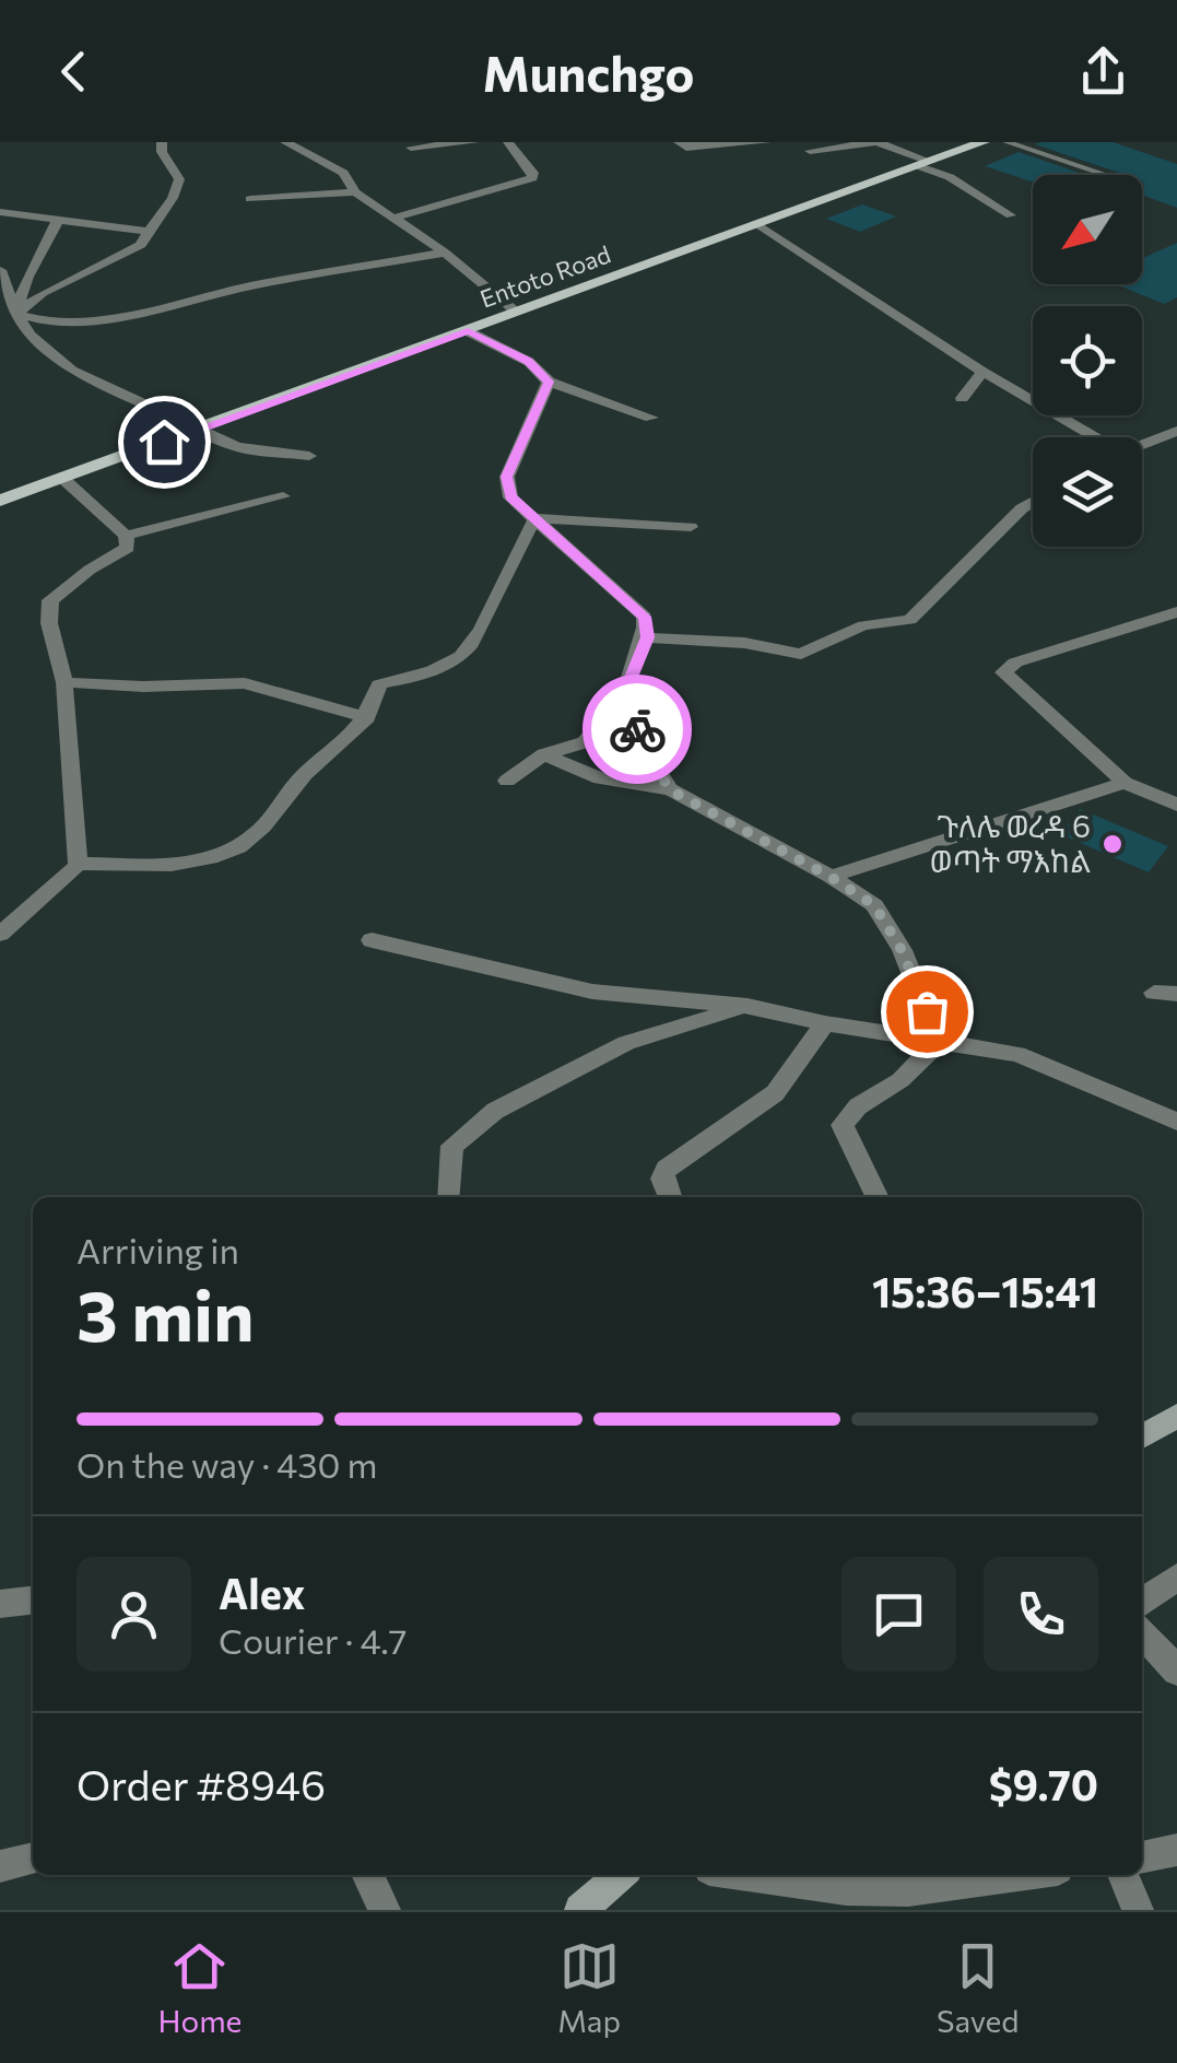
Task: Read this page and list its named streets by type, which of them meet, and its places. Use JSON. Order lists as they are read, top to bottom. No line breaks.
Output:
{"streets":{"main road":["Entoto Road"]},"places":["ጉለሌ ወረዳ 6 ወጣት ማእከል"],"north":"bottom left","page":{"header":"Munchgo","heading":["3 min","Arriving in","15:36–15:41"],"panel":["Alex","Courier · 4.7","Order #8946","$9.70"],"bar":"On the way · 430 m","tabs":["Home","Map","Saved"]}}
